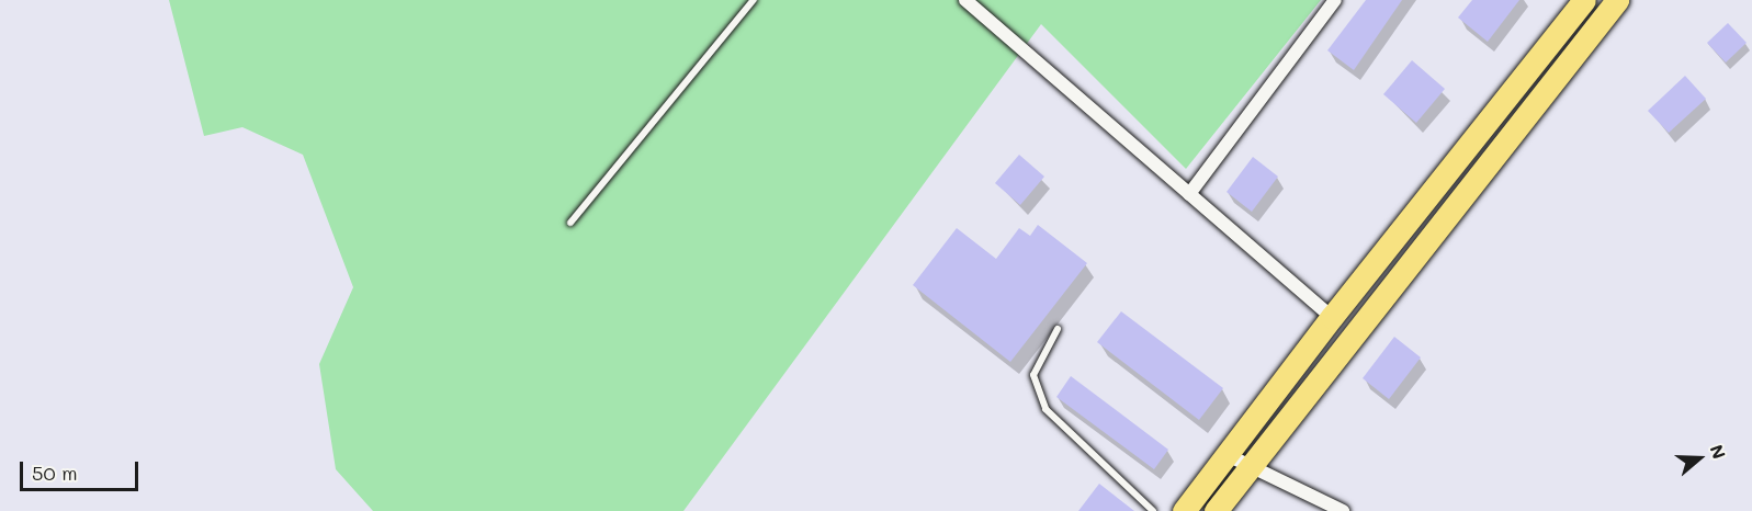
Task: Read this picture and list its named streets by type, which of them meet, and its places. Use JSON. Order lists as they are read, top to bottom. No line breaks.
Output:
{"scale_bar":"50 m","north":"right"}
